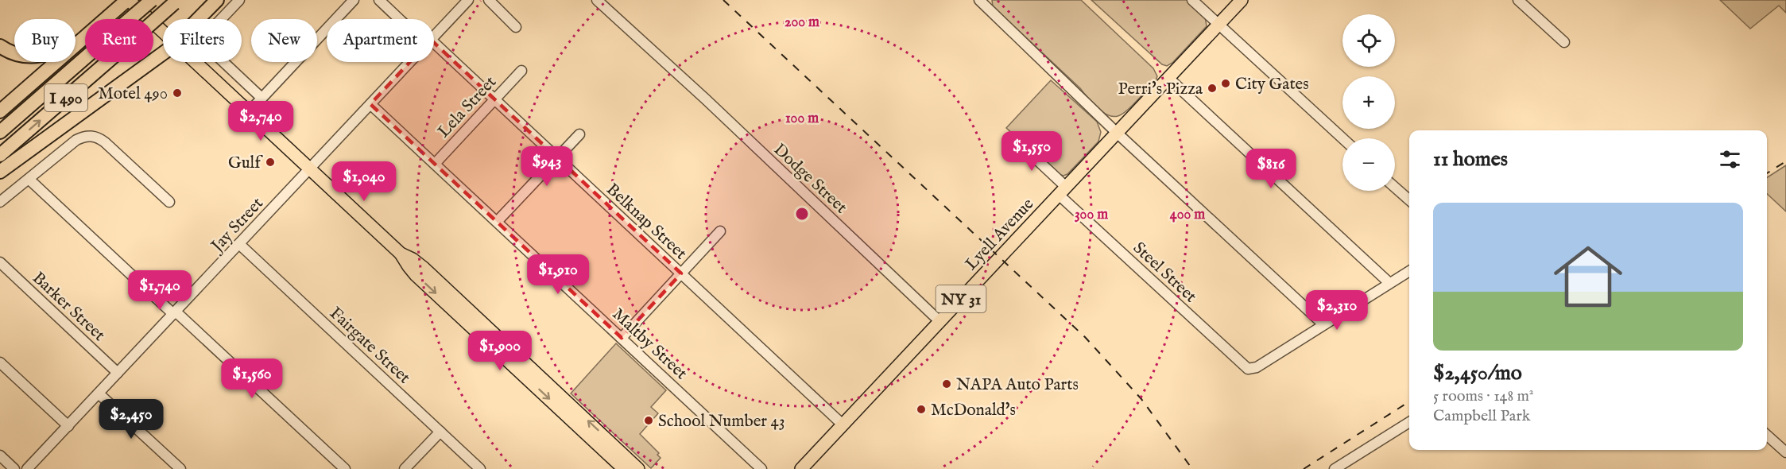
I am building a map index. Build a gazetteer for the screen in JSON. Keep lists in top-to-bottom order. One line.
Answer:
{"streets":{"highway":["I 490"],"main road":["Lyell Avenue","NY 31"],"street":["Lela Street","Dodge Street","Belknap Street","Jay Street","Steel Street","Barker Street","Maltby Street","Fairgate Street"]},"crossings":[["Lela Street","Belknap Street"],["Lela Street","Maltby Street"],["Dodge Street","Lyell Avenue"],["Belknap Street","Lyell Avenue"],["Jay Street","Barker Street"],["Jay Street","Maltby Street"],["Jay Street","Fairgate Street"],["Lyell Avenue","Steel Street"]],"places":["City Gates","Perri's Pizza","Motel 490","Gulf","NAPA Auto Parts","McDonald's","School Number 43"],"page":{"map_buttons":["+","−"],"chip":["Buy","Rent","Filters","New","Apartment"],"price":["$2,740","$1,550","$943","$816","$1,040","$1,910","$1,740","$2,310","$1,900","$1,560","$2,450"],"heading":"11 homes","list":[{"name":"$2,450/mo","note":"5 rooms · 148 m² · Campbell Park"}]},"rings":["200 m","100 m","300 m","400 m"]}
